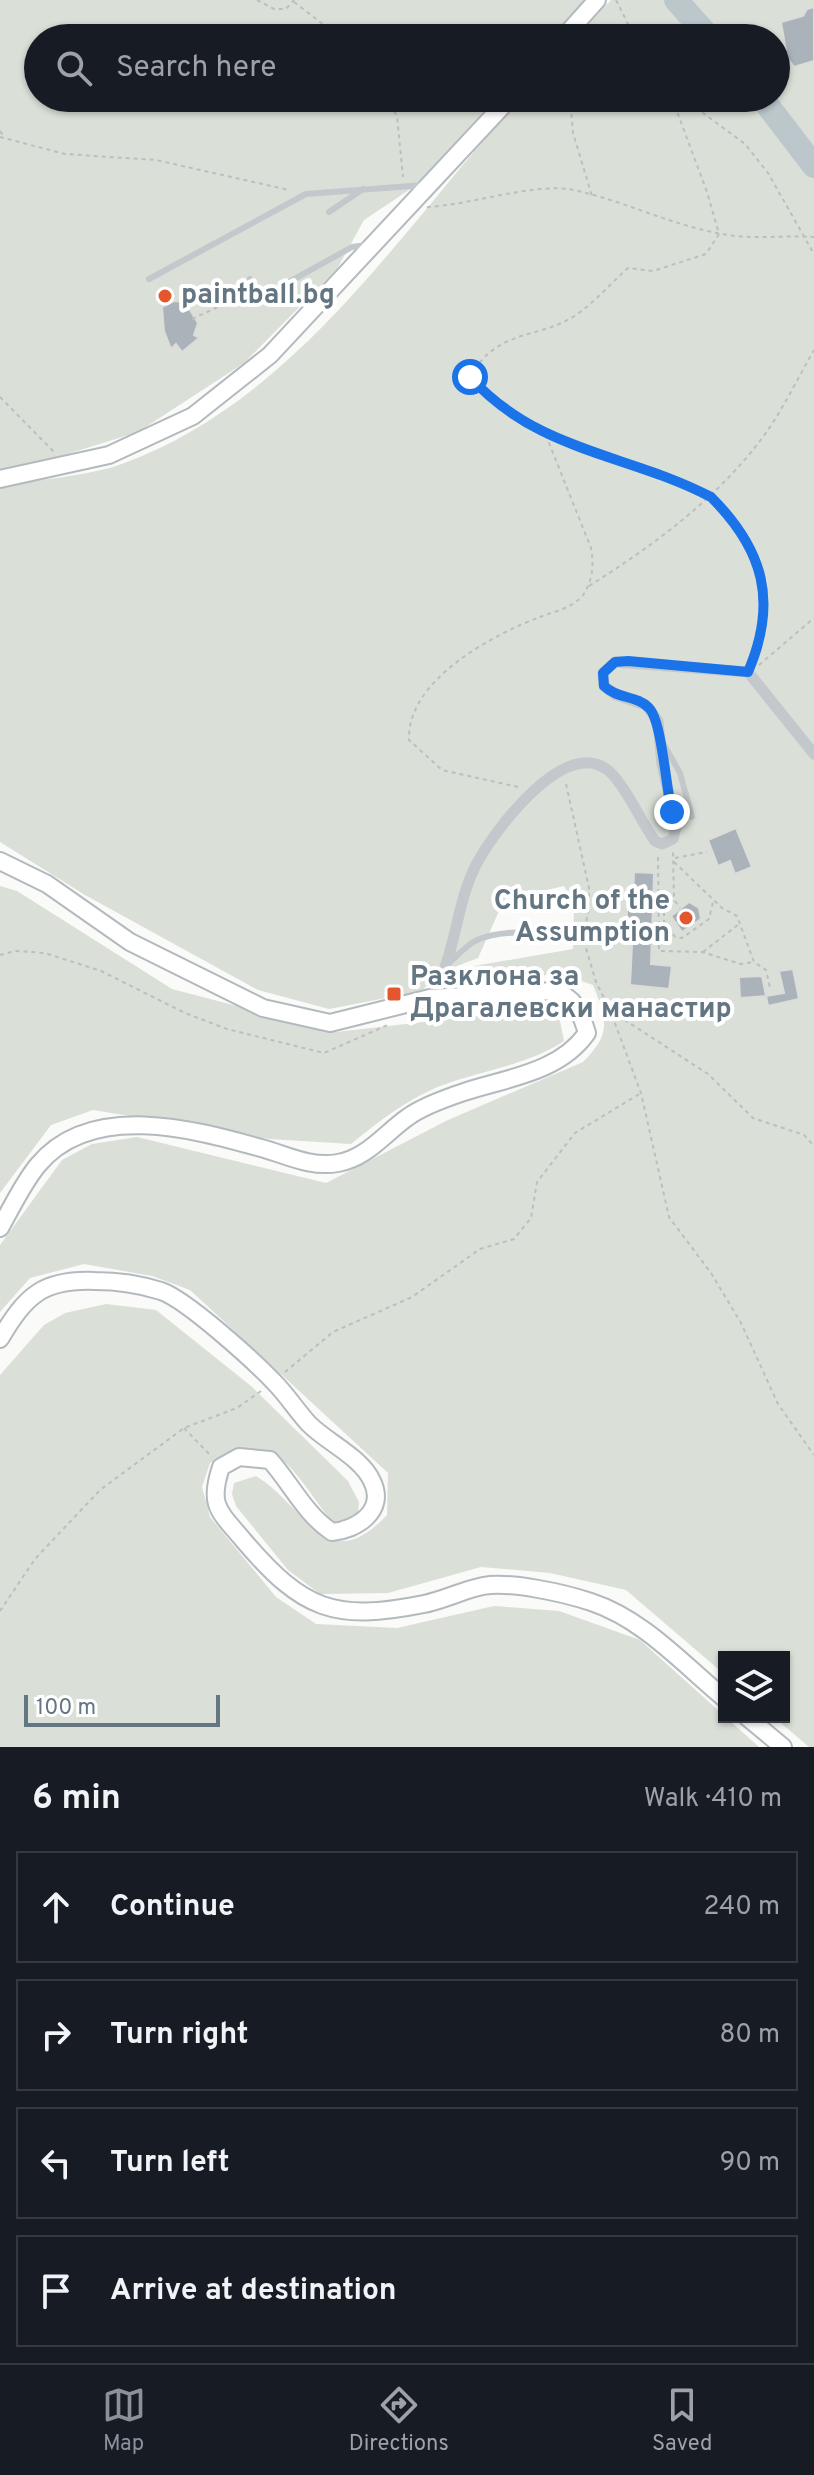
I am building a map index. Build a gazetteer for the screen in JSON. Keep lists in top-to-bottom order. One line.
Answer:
{"places":{"other":["paintball.bg","Church of the Assumption"],"transit":["Разклона за Драгалевски манастир"]},"scale_bar":"100 m","page":{"search":"Search here","scale":"100 m","heading":["6 min","Walk · 410 m"],"list":[["Continue","240 m"],["Turn right","80 m"],["Turn left","90 m"],"Arrive at destination"],"nav":["Map","Directions","Saved"]}}
